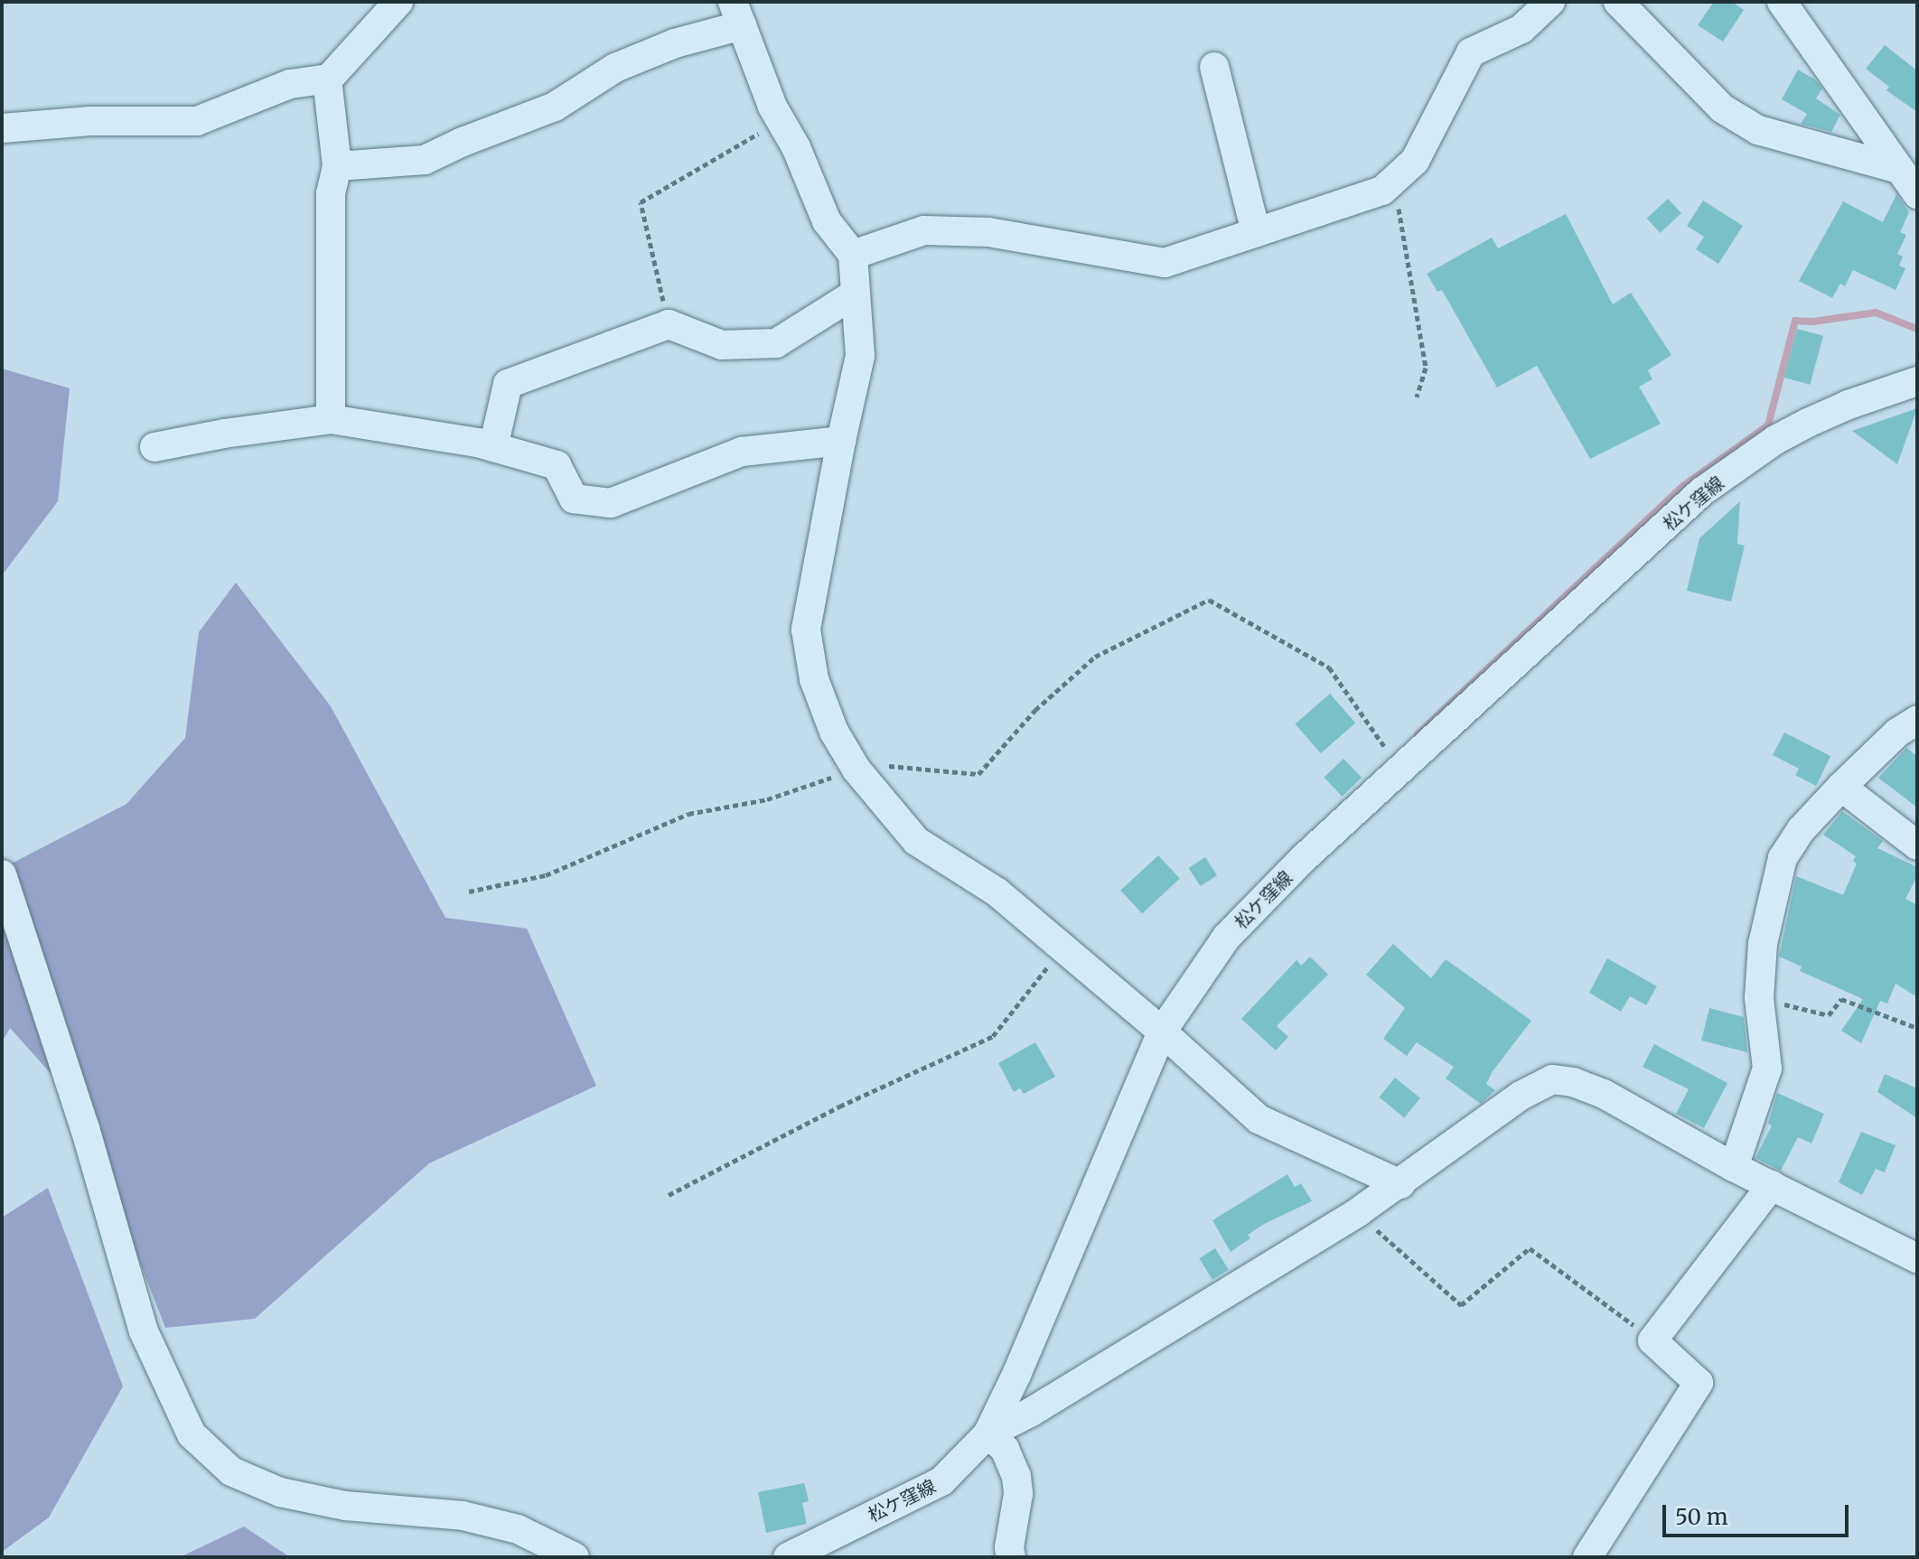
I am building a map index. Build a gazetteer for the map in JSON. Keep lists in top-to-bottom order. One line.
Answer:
{"streets":{"street":["松ケ窪線"]},"scale_bar":"50 m"}
